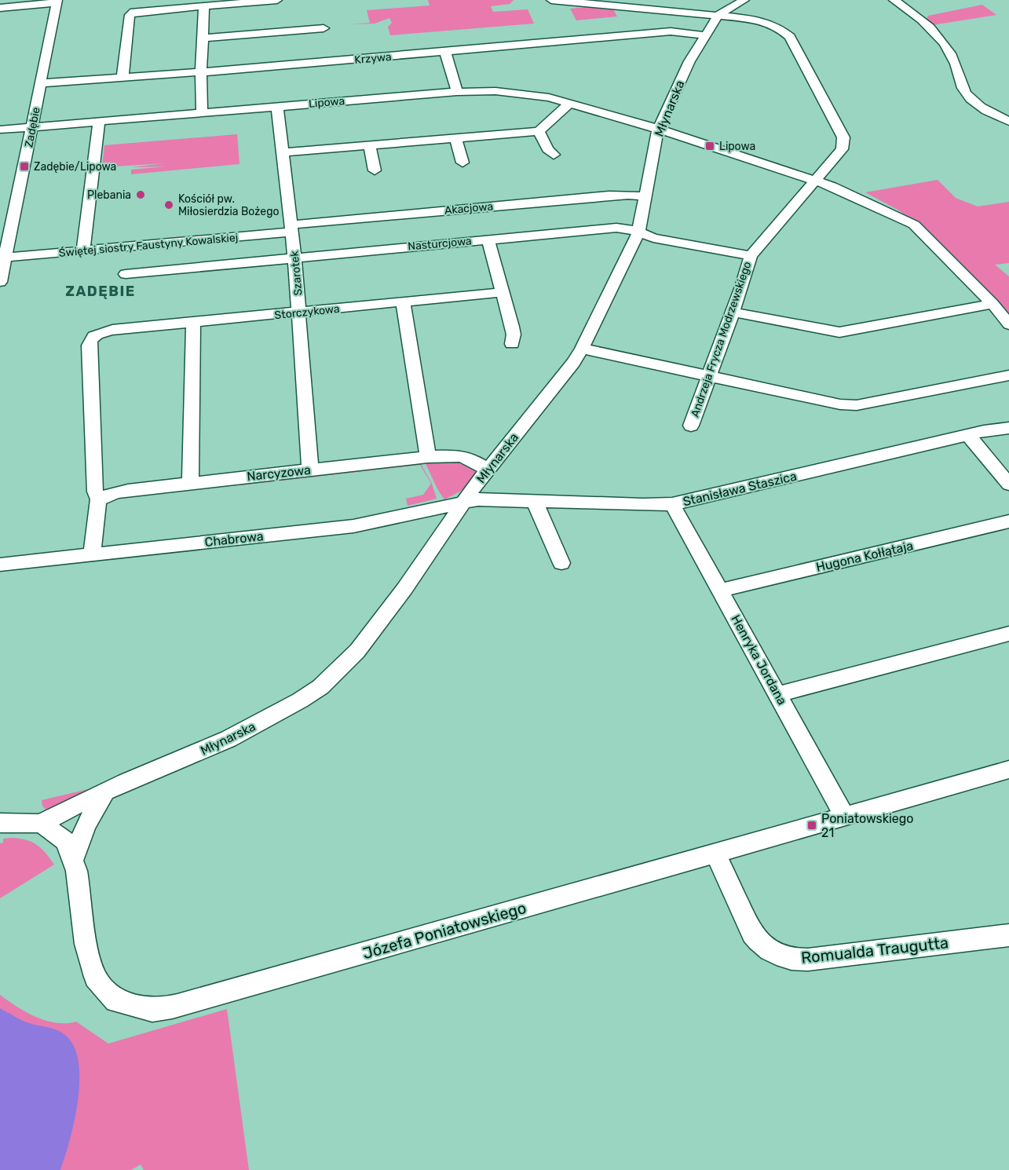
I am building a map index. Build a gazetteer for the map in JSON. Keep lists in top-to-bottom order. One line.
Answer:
{"streets":{"street":["Krzywa","Lipowa","Młynarska","Zadębie","Akacjowa","Nasturcjowa","Świętej siostry Faustyny Kowalskiej","Szarotek","Storczykowa","Andrzeja Frycza Modrzewskiego","Narcyzowa","Stanisława Staszica","Chabrowa","Hugona Kołłątaja","Henryka Jordana","Józefa Poniatowskiego","Romualda Traugutta"]},"crossings":[["Krzywa","Młynarska"],["Krzywa","Zadębie"],["Lipowa","Młynarska"],["Lipowa","Zadębie"],["Lipowa","Szarotek"],["Lipowa","Andrzeja Frycza Modrzewskiego"],["Młynarska","Akacjowa"],["Młynarska","Nasturcjowa"],["Młynarska","Andrzeja Frycza Modrzewskiego"],["Młynarska","Narcyzowa"],["Młynarska","Stanisława Staszica"],["Młynarska","Chabrowa"],["Młynarska","Józefa Poniatowskiego"],["Zadębie","Świętej siostry Faustyny Kowalskiej"],["Akacjowa","Świętej siostry Faustyny Kowalskiej"],["Akacjowa","Szarotek"],["Nasturcjowa","Szarotek"],["Nasturcjowa","Andrzeja Frycza Modrzewskiego"],["Świętej siostry Faustyny Kowalskiej","Szarotek"],["Szarotek","Storczykowa"],["Szarotek","Narcyzowa"],["Storczykowa","Narcyzowa"],["Stanisława Staszica","Chabrowa"],["Stanisława Staszica","Henryka Jordana"],["Hugona Kołłątaja","Henryka Jordana"],["Henryka Jordana","Józefa Poniatowskiego"],["Józefa Poniatowskiego","Romualda Traugutta"]],"districts":["ZADĘBIE"],"places":{"transit":["Lipowa","Zadębie/Lipowa","Poniatowskiego 21"],"other":["Plebania","Kościół pw. Miłosierdzia Bożego"]}}
